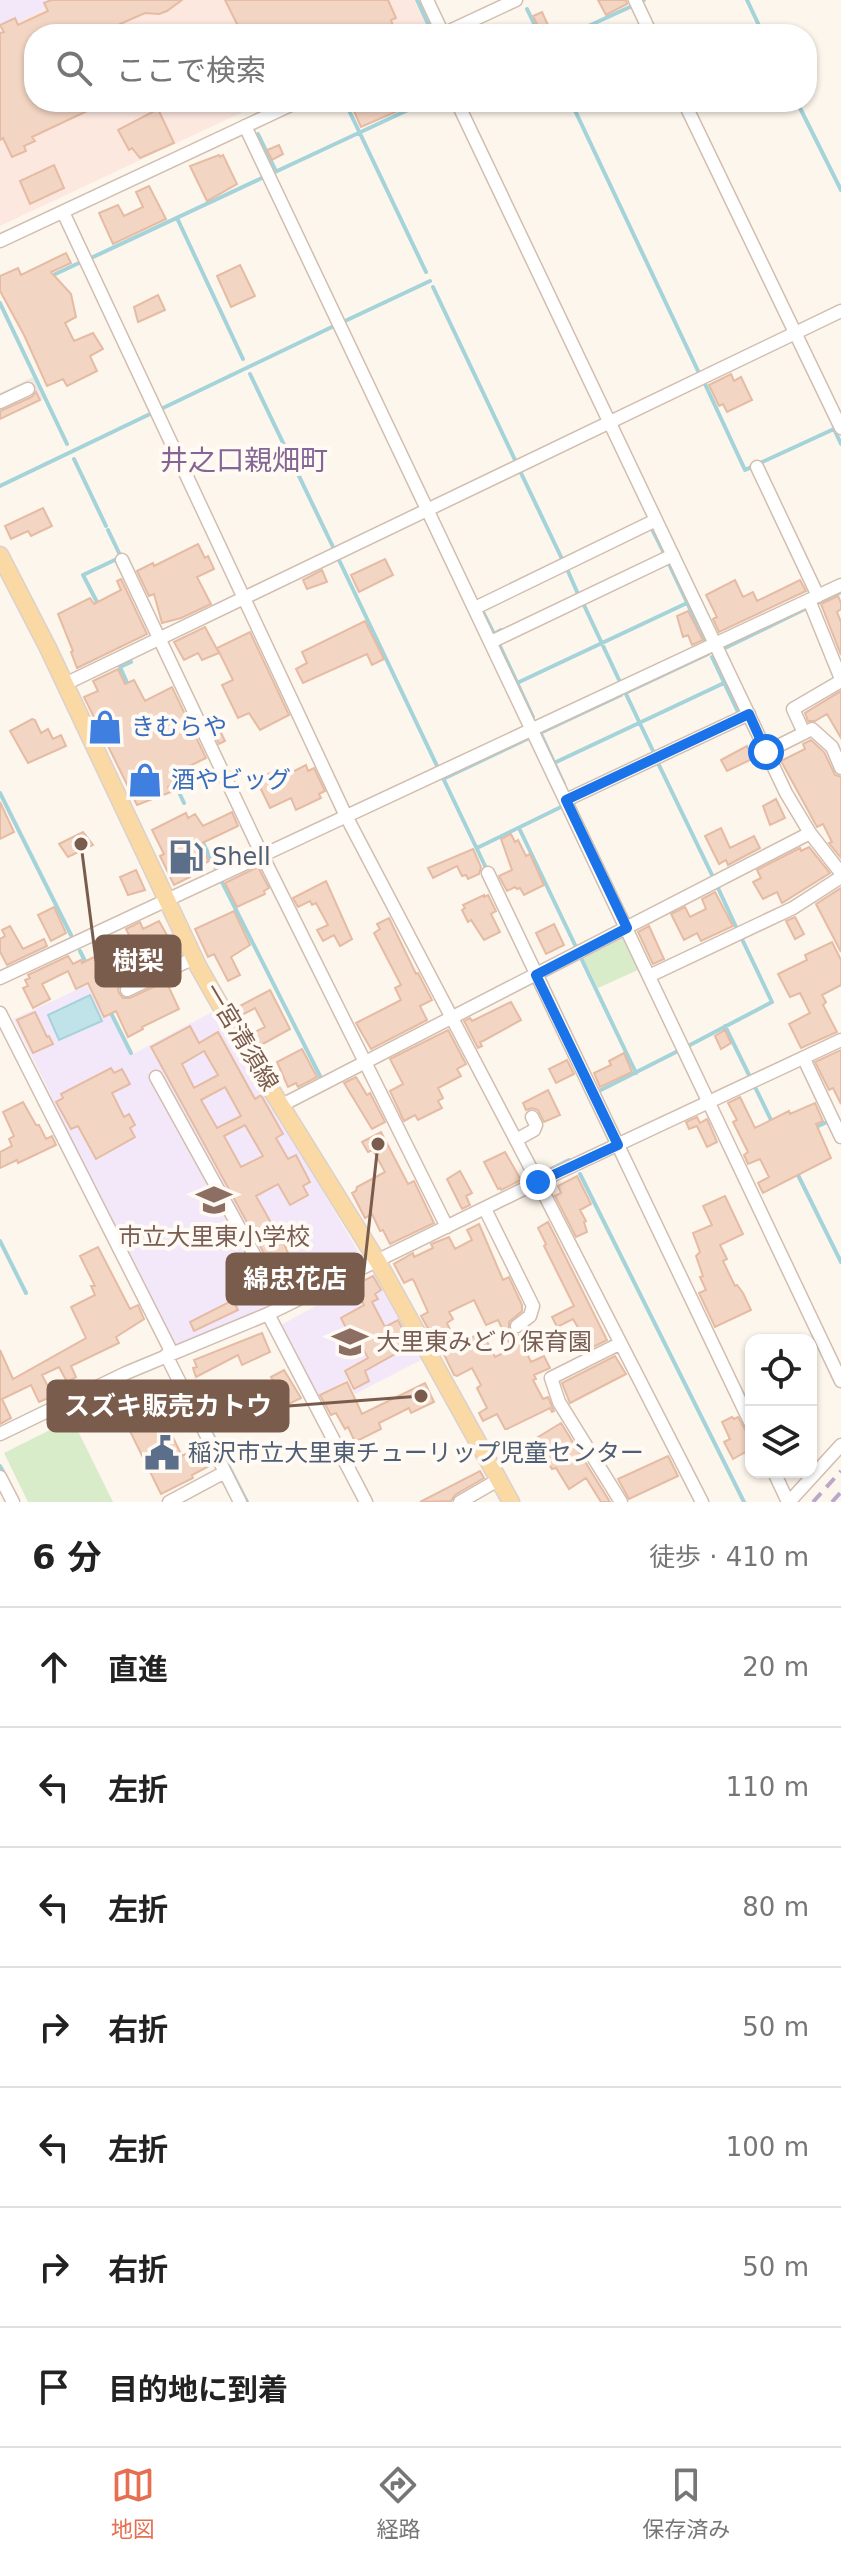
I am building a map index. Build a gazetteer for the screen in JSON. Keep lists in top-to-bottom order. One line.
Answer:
{"streets":{"main road":["一宮清須線"]},"districts":["井之口親畑町"],"places":{"shop":["きむらや","酒やビッグ"],"other":["樹梨","綿忠花店","スズキ販売カトウ"],"fuel station":["Shell"],"school or university":["市立大里東小学校","大里東みどり保育園"],"public building":["稲沢市立大里東チューリップ児童センター"]},"page":{"search":"ここで検索","heading":["6 分","徒歩 · 410 m"],"list":[["直進","20 m"],["左折","110 m"],["左折","80 m"],["右折","50 m"],["左折","100 m"],["右折","50 m"],"目的地に到着"],"nav":["地図","経路","保存済み"]}}
